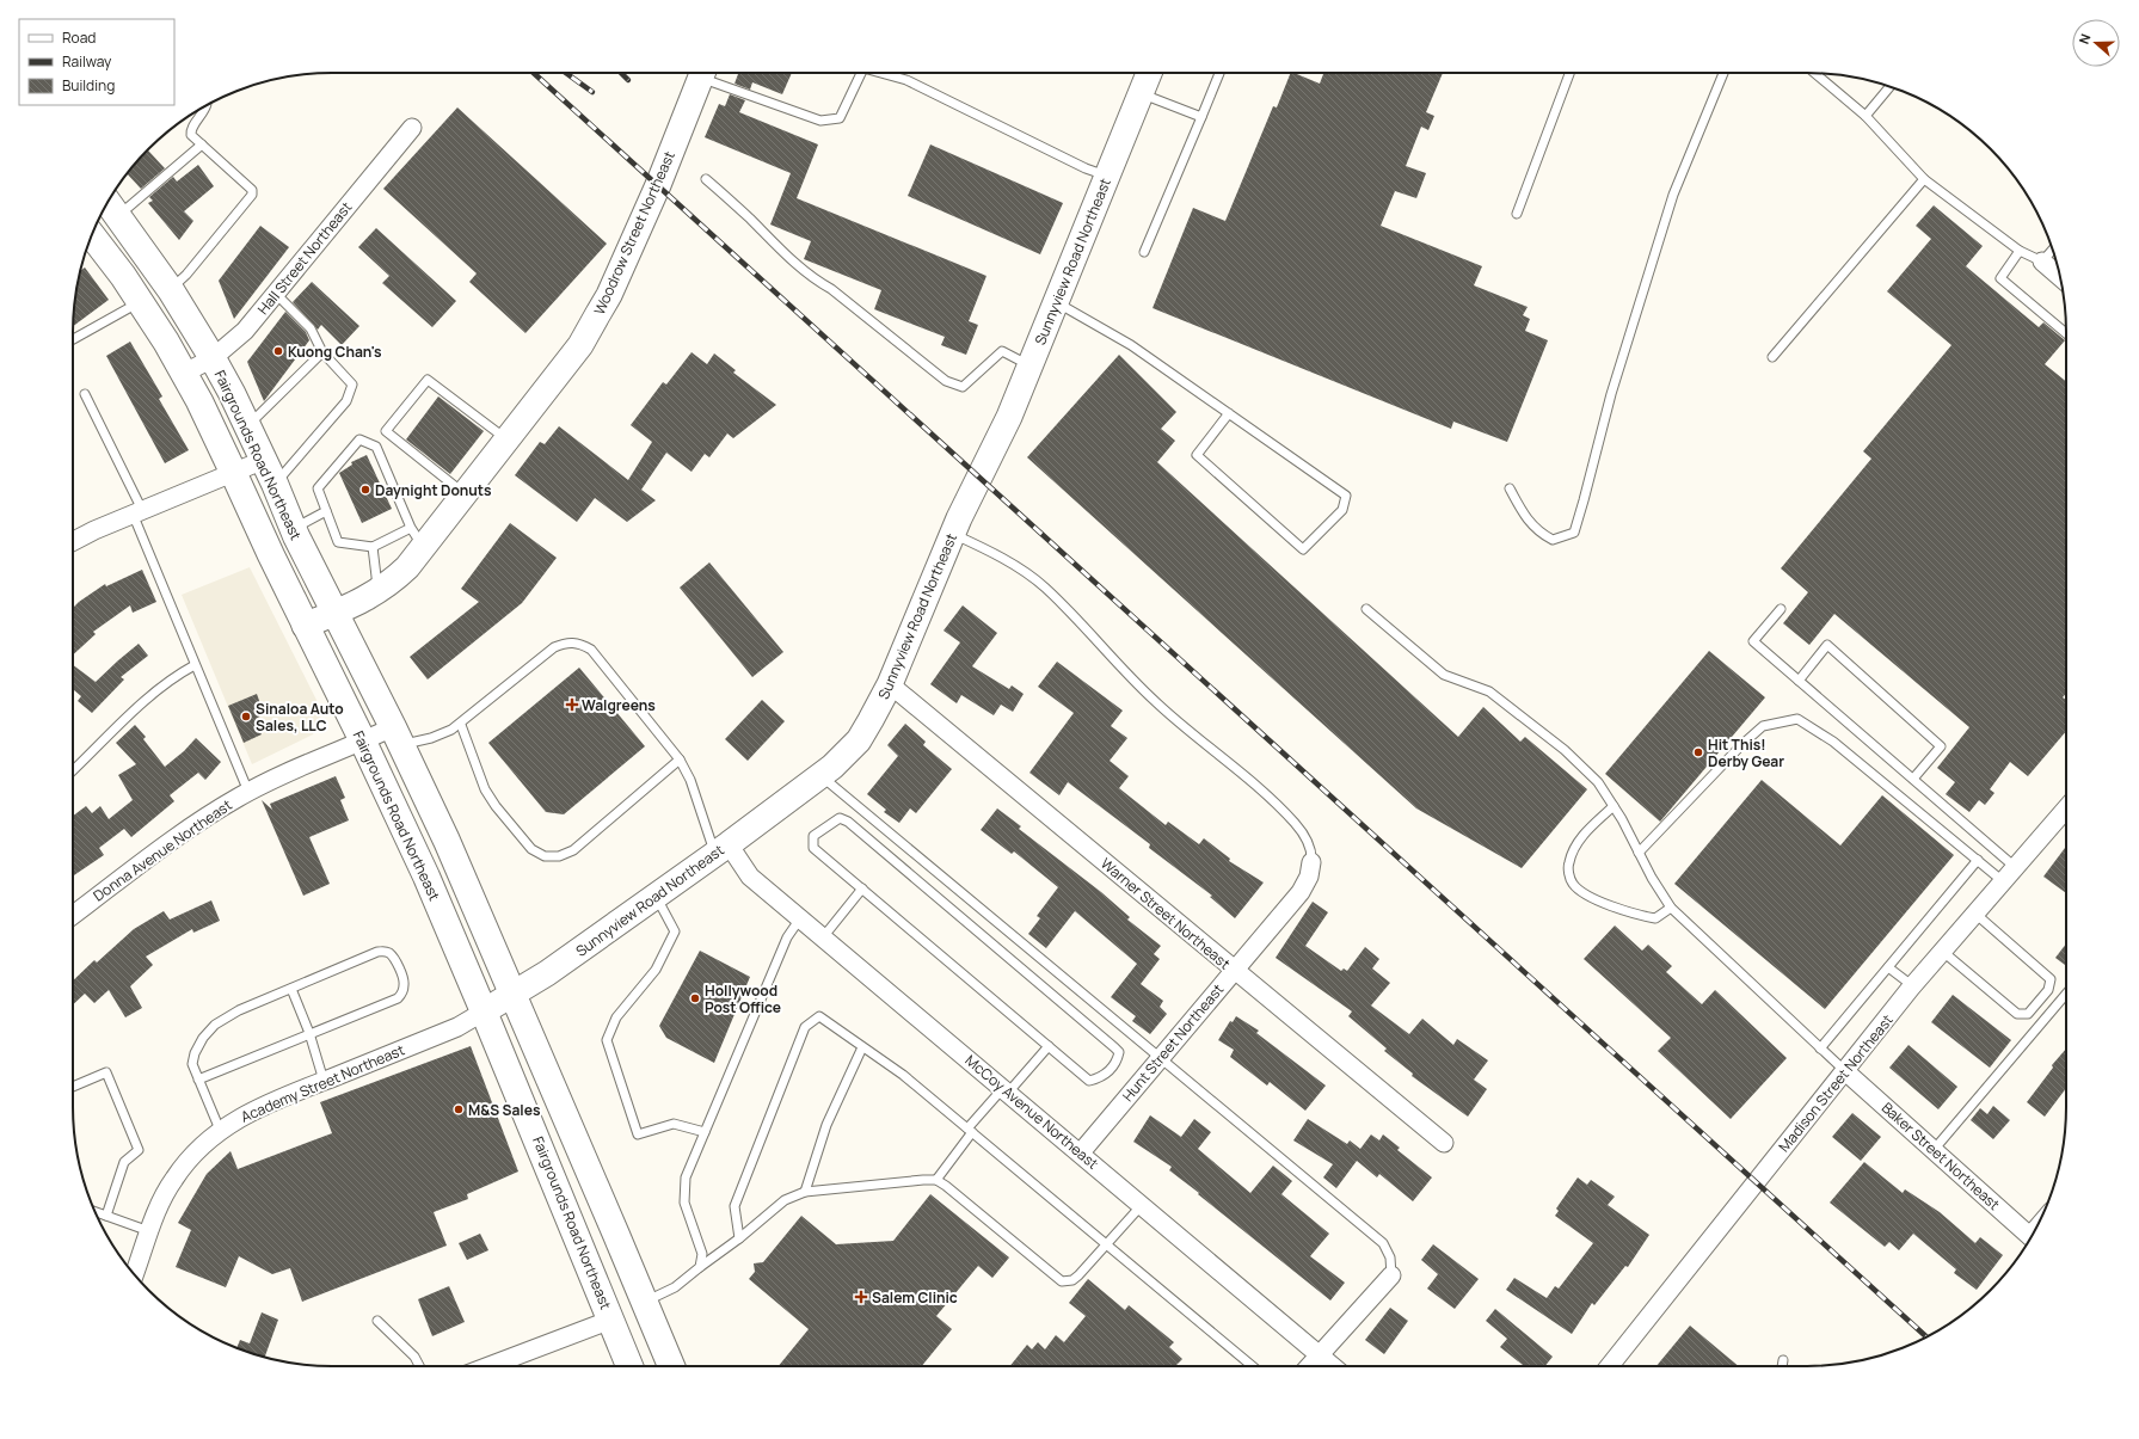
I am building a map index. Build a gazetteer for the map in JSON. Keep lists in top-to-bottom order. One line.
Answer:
{"streets":{"main road":["Woodrow Street Northeast","Sunnyview Road Northeast","Fairgrounds Road Northeast"],"street":["Hall Street Northeast","Donna Avenue Northeast","Warner Street Northeast","Hunt Street Northeast","Academy Street Northeast","Madison Street Northeast","McCoy Avenue Northeast","Baker Street Northeast"]},"crossings":[["Woodrow Street Northeast","Fairgrounds Road Northeast"],["Hall Street Northeast","Fairgrounds Road Northeast"],["Sunnyview Road Northeast","Fairgrounds Road Northeast"],["Sunnyview Road Northeast","Warner Street Northeast"],["Sunnyview Road Northeast","Academy Street Northeast"],["Sunnyview Road Northeast","McCoy Avenue Northeast"],["Fairgrounds Road Northeast","Donna Avenue Northeast"],["Fairgrounds Road Northeast","Academy Street Northeast"],["Warner Street Northeast","Hunt Street Northeast"],["Hunt Street Northeast","McCoy Avenue Northeast"],["Madison Street Northeast","Baker Street Northeast"]],"places":{"other":["Kuong Chan's","Daynight Donuts","Sinaloa Auto Sales, LLC","Hit This! Derby Gear","Hollywood Post Office","M&S Sales"],"health":["Walgreens","Salem Clinic"]},"legend":["Road","Railway","Building"],"north":"left"}
